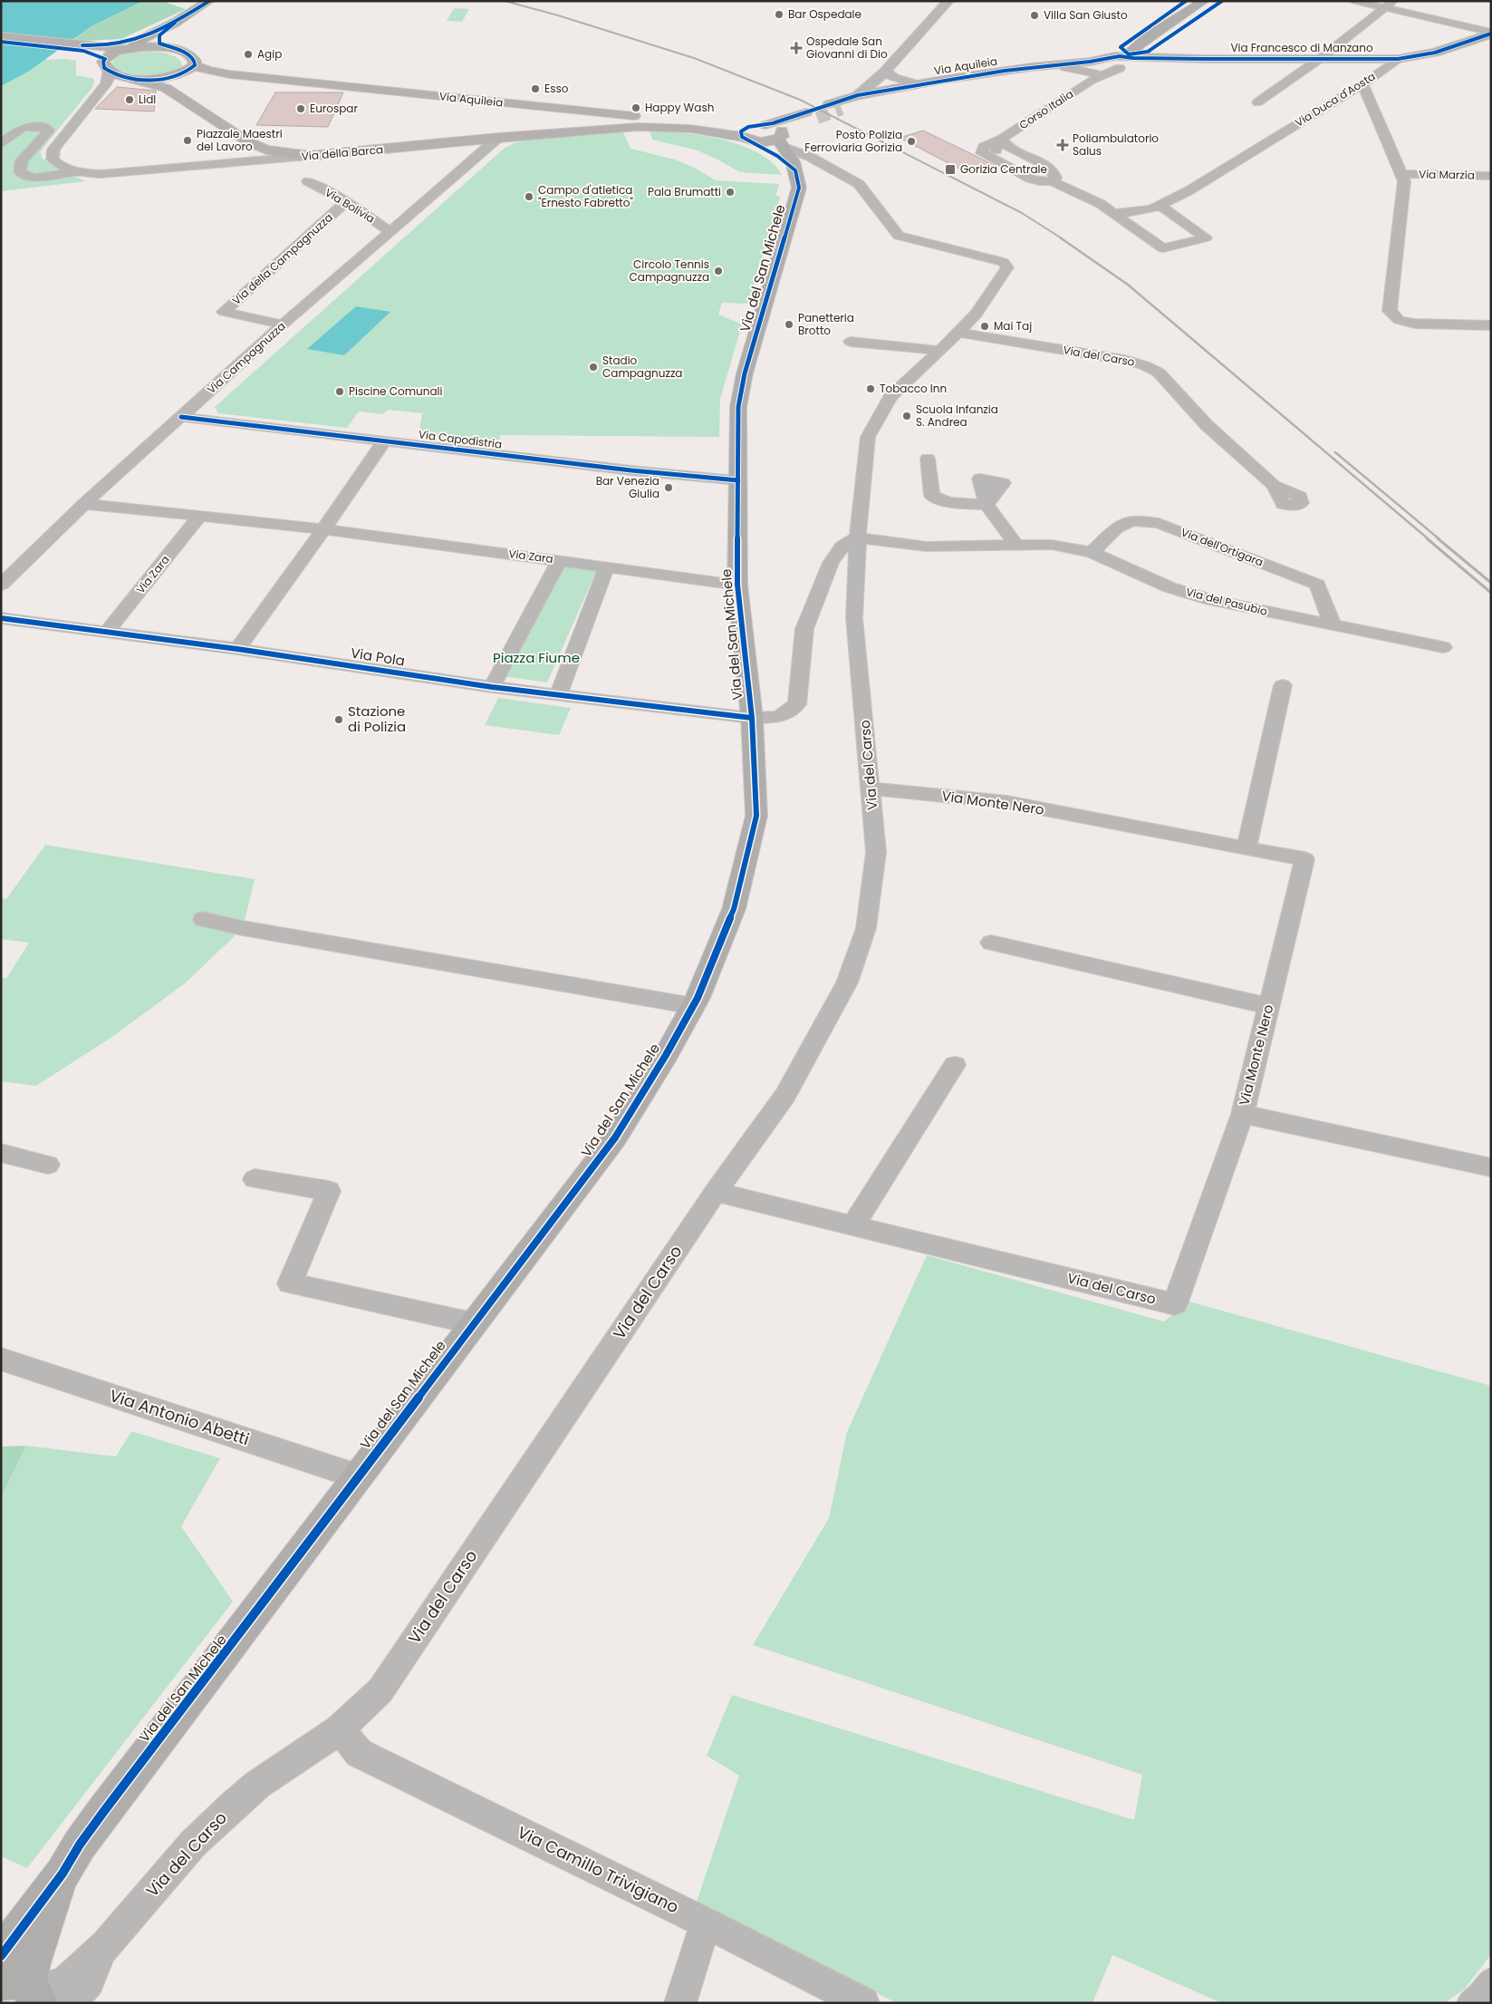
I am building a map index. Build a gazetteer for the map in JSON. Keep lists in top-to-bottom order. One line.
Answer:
{"streets":{"main road":["Via Francesco di Manzano","Via Aquileia","Via Duca d'Aosta","Via della Barca","Via del San Michele"],"street":["Corso Italia","Via Marzia","Via Bolivia","Via della Campagnuzza","Via del Carso","Via Campagnuzza","Via Capodistria","Via dell'Ortigara","Via Zara","Via del Pasubio","Via Pola","Via Monte Nero","Via Antonio Abetti","Via Camillo Trivigiano"]},"crossings":[["Via Francesco di Manzano","Via Aquileia"],["Via Francesco di Manzano","Via Duca d'Aosta"],["Via Francesco di Manzano","Corso Italia"],["Via Aquileia","Corso Italia"],["Via Aquileia","Via della Barca"],["Via della Barca","Via Campagnuzza"],["Via Bolivia","Via della Campagnuzza"],["Via Bolivia","Via Campagnuzza"],["Via della Campagnuzza","Via Campagnuzza"],["Via del San Michele","Via del Carso"],["Via del San Michele","Via Capodistria"],["Via del San Michele","Via Zara"],["Via del San Michele","Via Pola"],["Via del San Michele","Via Antonio Abetti"],["Via del Carso","Via del Pasubio"],["Via del Carso","Via Pola"],["Via del Carso","Via Monte Nero"],["Via del Carso","Via Camillo Trivigiano"],["Via Campagnuzza","Via Capodistria"],["Via Campagnuzza","Via Zara"],["Via dell'Ortigara","Via del Pasubio"],["Via Zara","Via Pola"],["Via del Pasubio","Via Pola"]],"parks":["Piazza Fiume"],"places":{"other":["Bar Ospedale","Villa San Giusto","Agip","Esso","Lidl","Happy Wash","Eurospar","Piazzale Maestri del Lavoro","Posto Polizia Ferroviaria Gorizia","Pala Brumatti","Campo d'atletica \"Ernesto Fabretto\"","Circolo Tennis Campagnuzza","Panetteria Brotto","Mai Taj","Stadio Campagnuzza","Tobacco Inn","Piscine Comunali","Scuola Infanzia S. Andrea","Bar Venezia Giulia","Stazione di Polizia"],"health":["Ospedale San Giovanni di Dio","Poliambulatorio Salus"],"transit":["Gorizia Centrale"]}}
